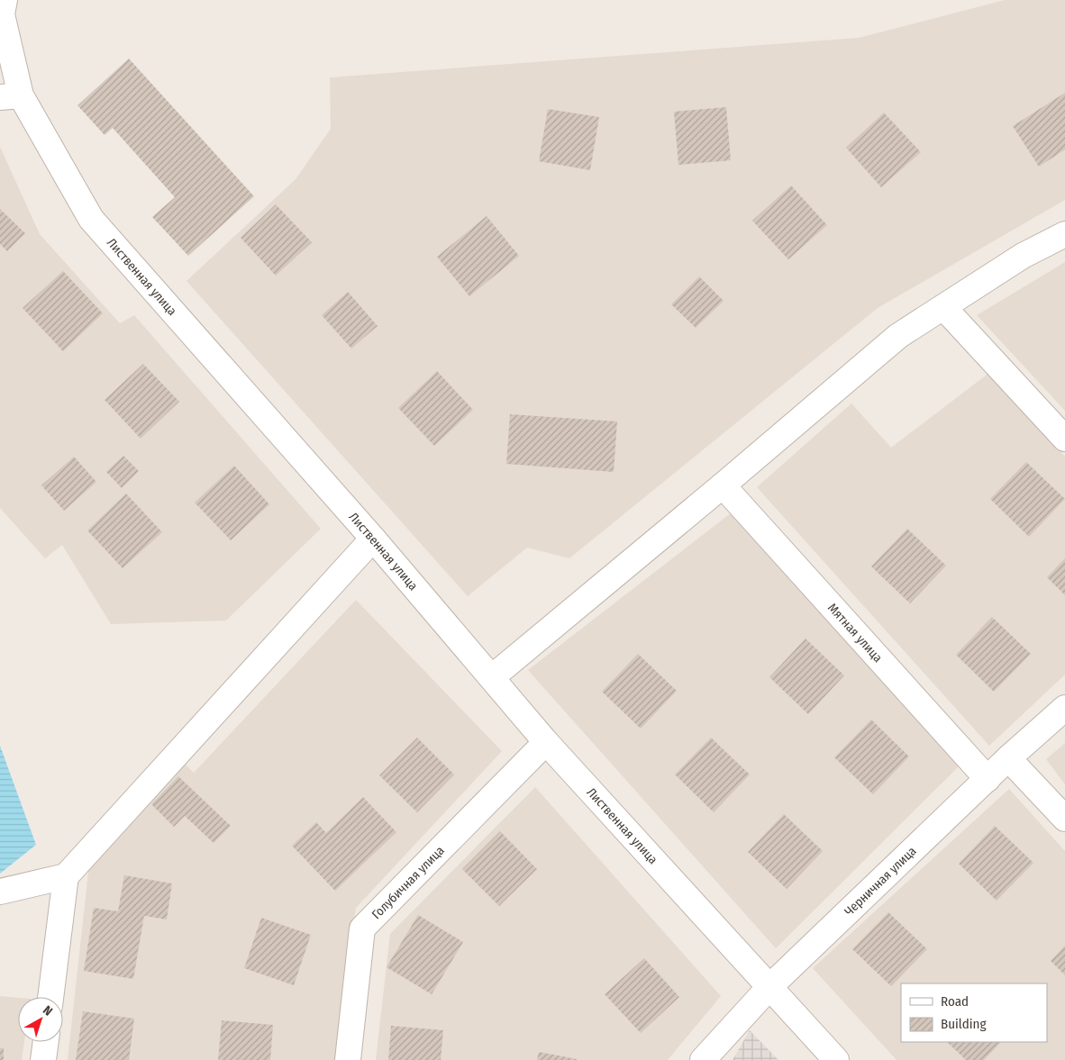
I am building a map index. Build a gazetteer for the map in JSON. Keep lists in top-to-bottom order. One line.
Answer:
{"streets":{"street":["Лиственная улица","Мятная улица","Черничная улица","Голубичная улица"]},"crossings":[["Лиственная улица","Черничная улица"],["Лиственная улица","Голубичная улица"],["Мятная улица","Черничная улица"]],"legend":["Road","Building"],"north":"top right"}
